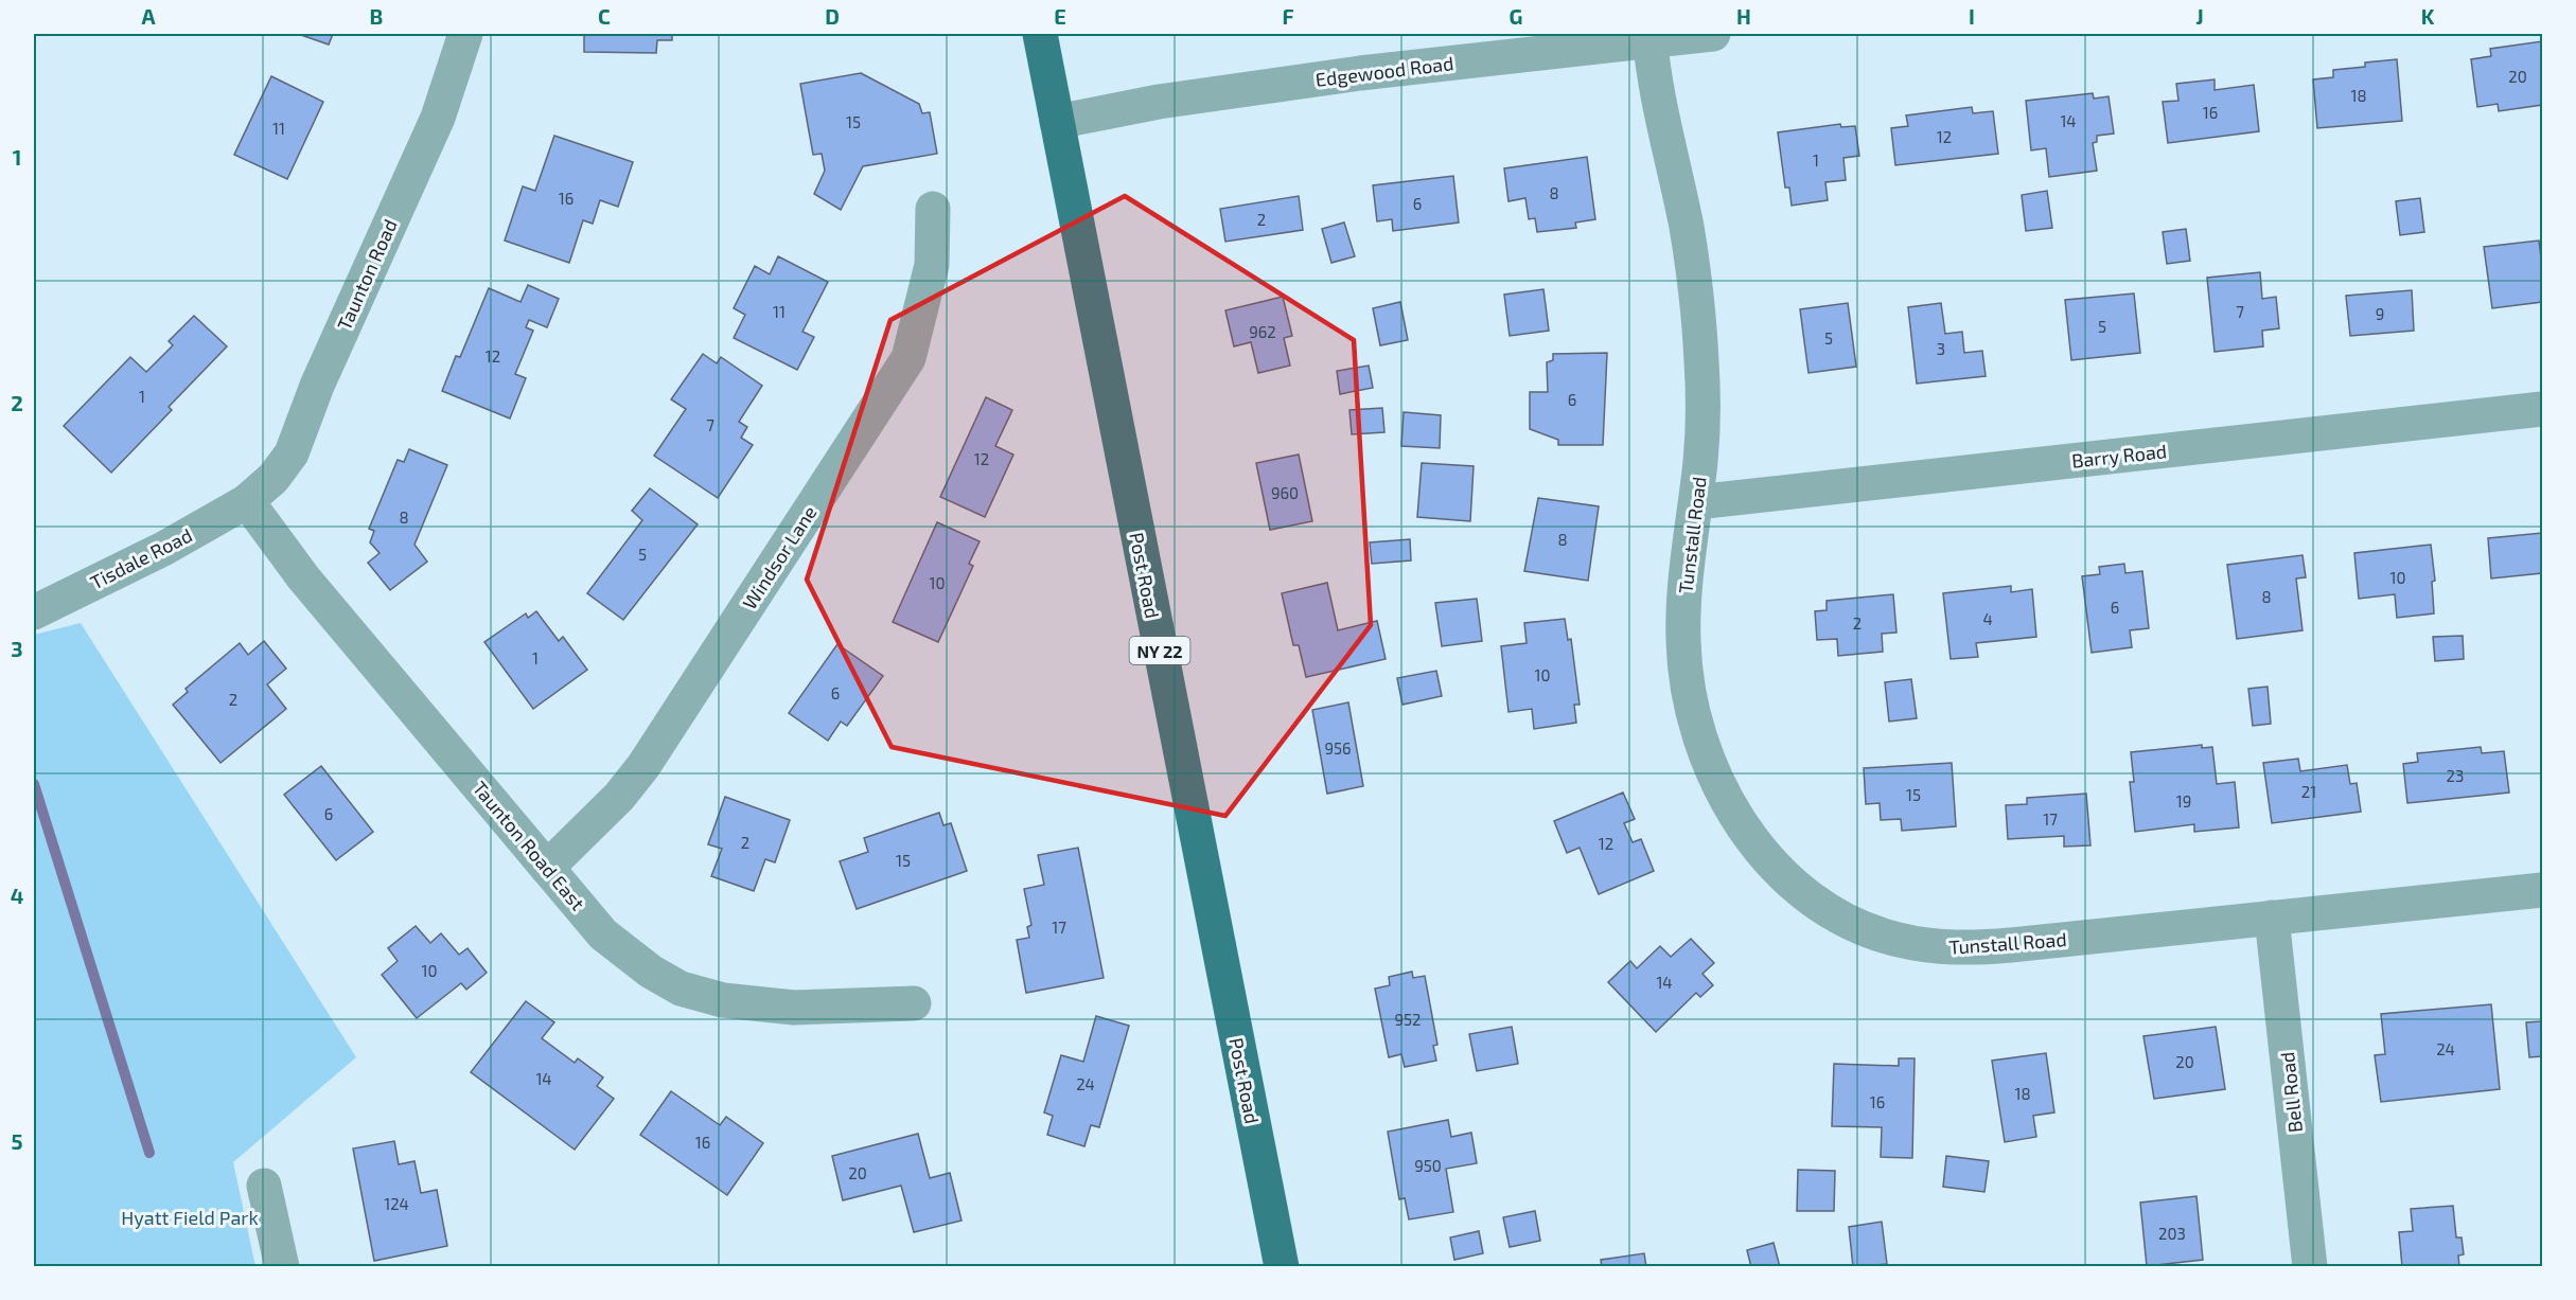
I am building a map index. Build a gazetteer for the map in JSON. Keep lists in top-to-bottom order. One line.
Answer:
{"streets":{"main road":["Post Road","NY 22"],"street":["Edgewood Road","Taunton Road","Barry Road","Tunstall Road","Windsor Lane","Tisdale Road","Taunton Road East","Bell Road"]},"crossings":[["Edgewood Road","Tunstall Road"],["Edgewood Road","Post Road"],["Taunton Road","Tisdale Road"],["Taunton Road","Taunton Road East"],["Barry Road","Tunstall Road"],["Tunstall Road","Bell Road"],["Windsor Lane","Taunton Road East"],["Tisdale Road","Taunton Road East"]],"parks":["Hyatt Field Park"],"house_numbers":["20","18","16","14","15","11","12","1","8","16","6","2","11","7","9","5","962","5","3","12","1","6","7","12","960","8","8","5","10","10","8","6","4","2","1","10","6","2","956","23","21","15","19","6","17","2","12","15","17","10","14","952","24","20","14","24","18","16","16","950","20","124","203"],"grid":{"columns":["A","B","C","D","E","F","G","H","I","J","K"],"rows":["1","2","3","4","5"]}}
